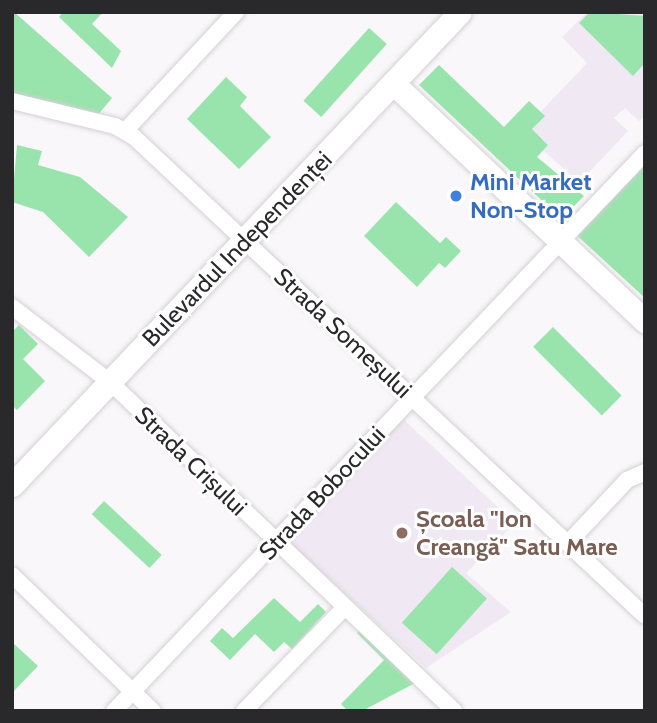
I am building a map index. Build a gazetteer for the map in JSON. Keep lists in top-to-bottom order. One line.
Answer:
{"streets":{"street":["Bulevardul Independenței","Strada Someșului","Strada Crișului","Strada Bobocului"]},"crossings":[["Bulevardul Independenței","Strada Someșului"],["Bulevardul Independenței","Strada Crișului"],["Strada Someșului","Strada Bobocului"],["Strada Crișului","Strada Bobocului"]],"places":["Mini Market Non-Stop","Școala \"Ion Creangă\" Satu Mare"]}
